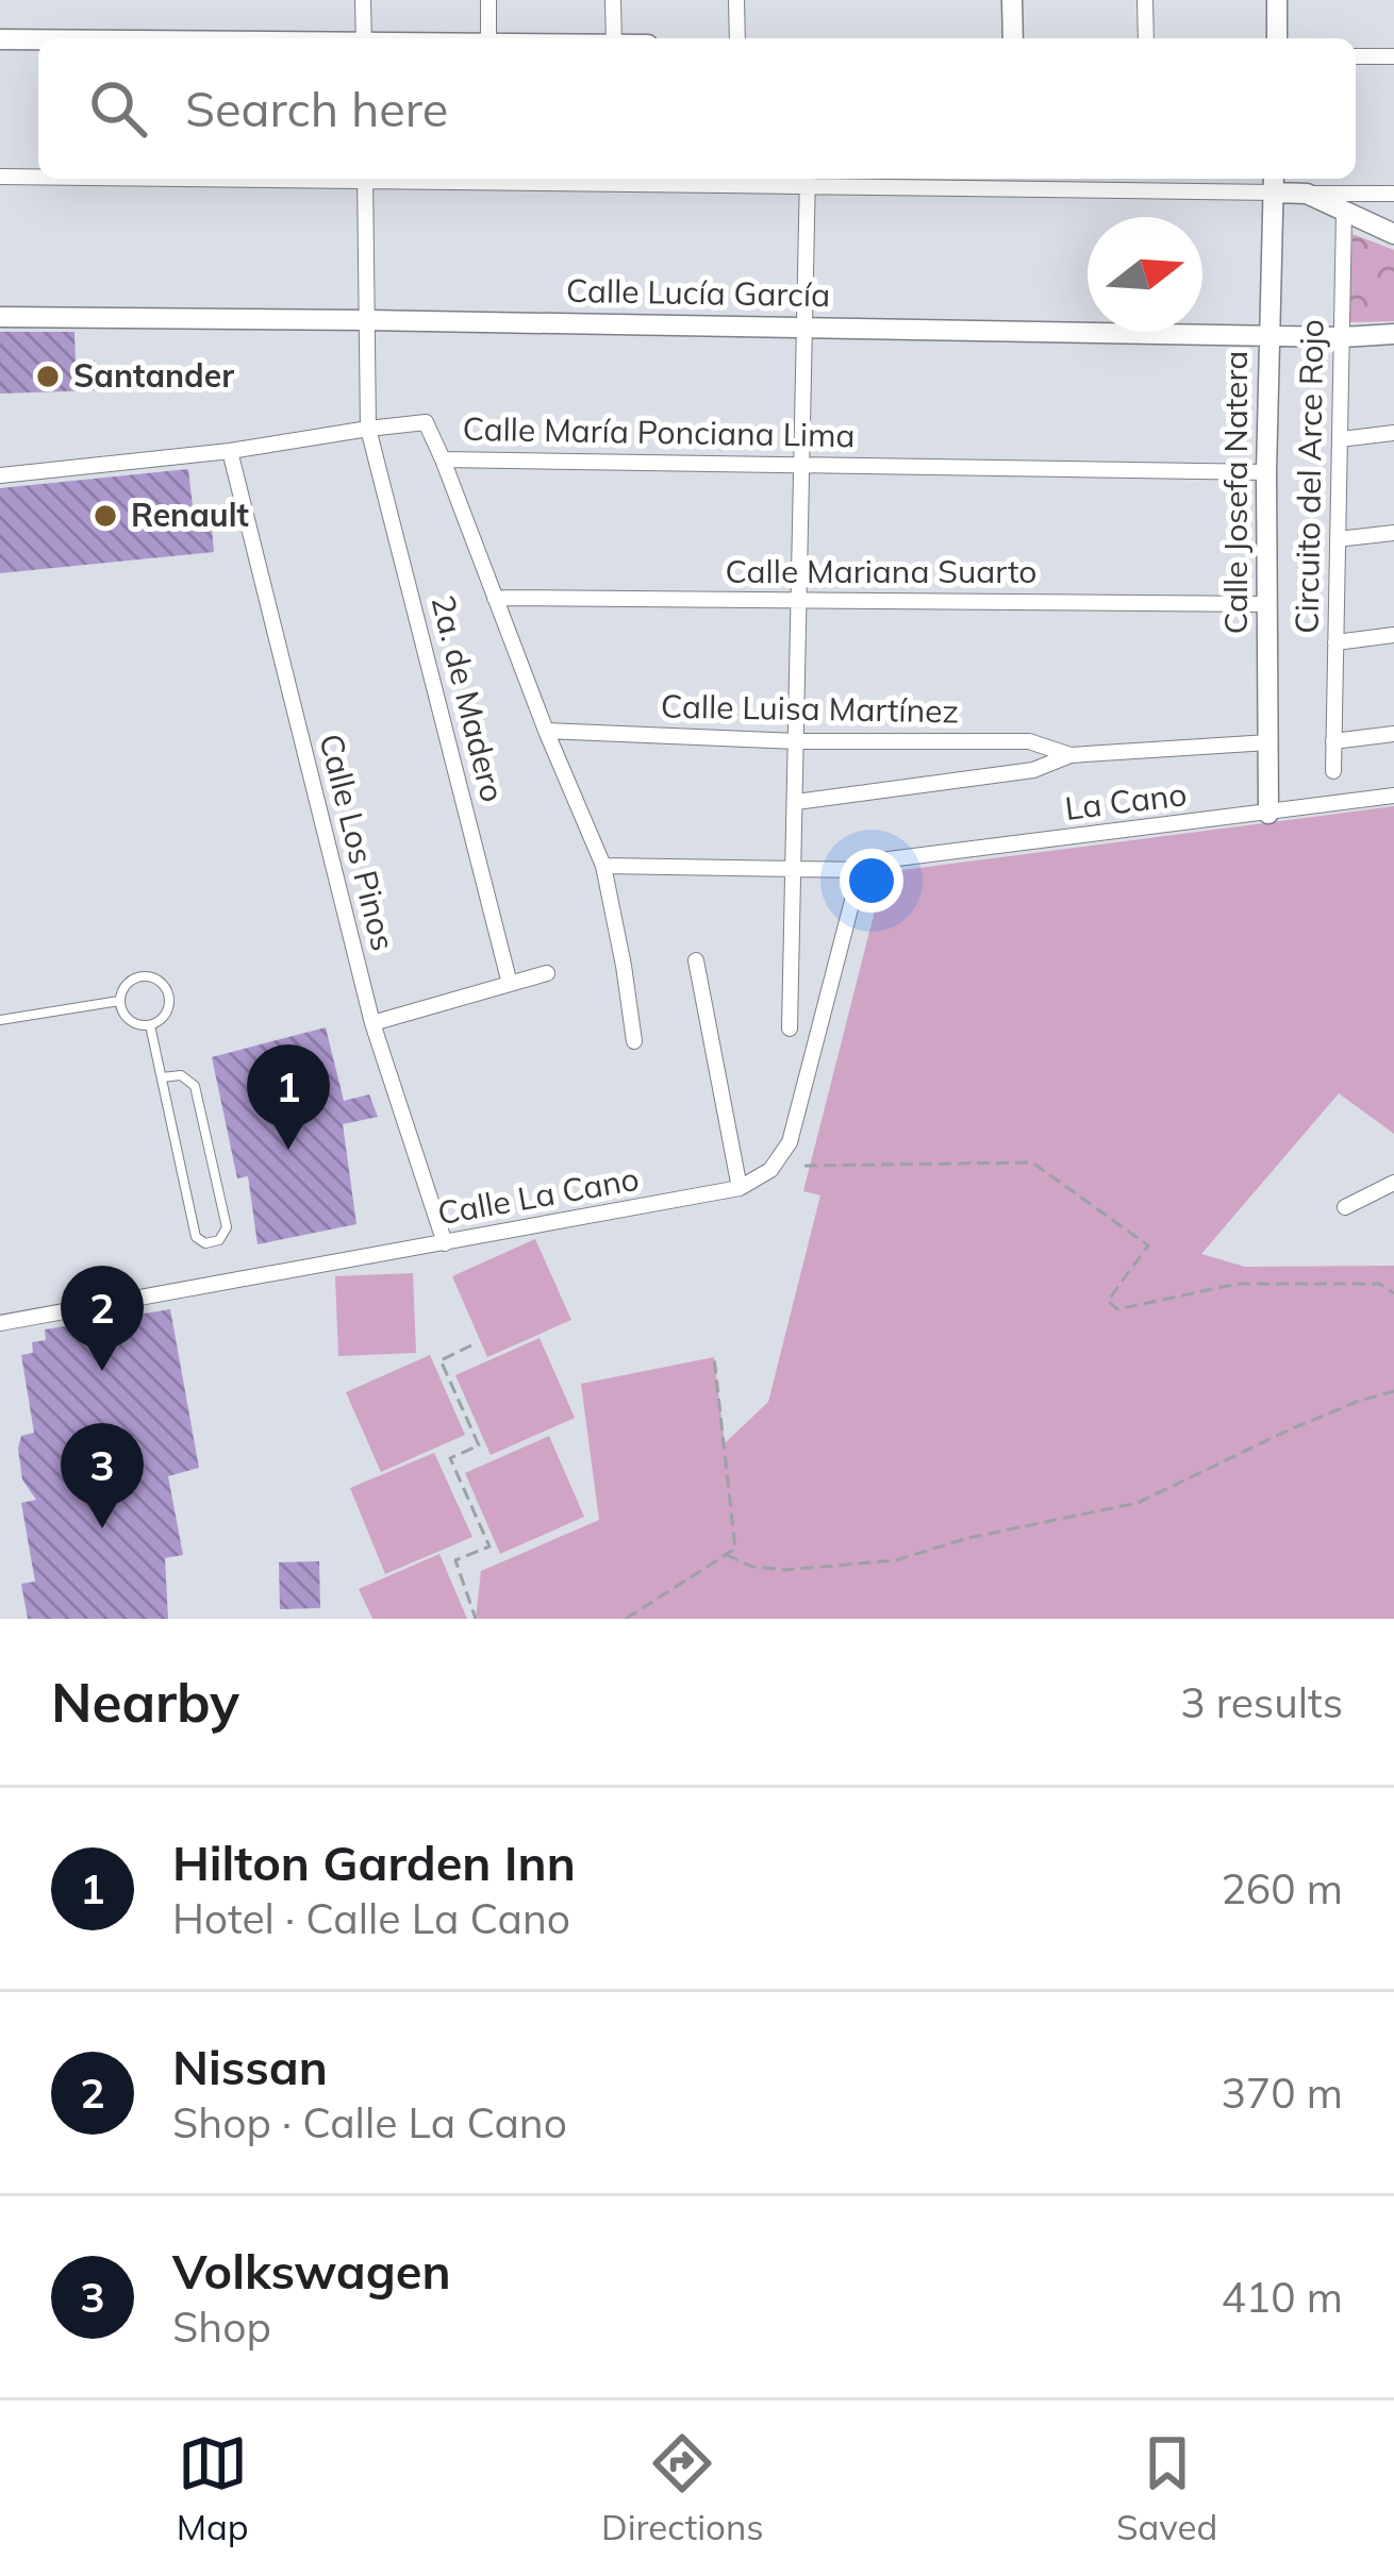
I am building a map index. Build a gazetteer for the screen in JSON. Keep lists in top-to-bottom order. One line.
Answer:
{"streets":{"street":["Calle Lucía García","Calle María Ponciana Lima","Circuito del Arce Rojo","Calle Josefa Natera","Calle Mariana Suarto","2a. de Madero","Calle Luisa Martínez","La Cano","Calle Los Pinos","Calle La Cano"]},"crossings":[["Calle Lucía García","Circuito del Arce Rojo"],["Calle Lucía García","Calle Josefa Natera"],["Calle Lucía García","2a. de Madero"],["Calle María Ponciana Lima","Calle Josefa Natera"],["Calle María Ponciana Lima","2a. de Madero"],["Calle María Ponciana Lima","Calle Los Pinos"],["Calle Josefa Natera","Calle Mariana Suarto"],["Calle Josefa Natera","Calle Luisa Martínez"],["Calle Josefa Natera","La Cano"],["Calle Los Pinos","Calle La Cano"]],"places":["Santander","Renault"],"north":"right","page":{"search":"Search here","pins":["1","2","3"],"heading":["Nearby","3 results"],"list":[{"mark":"1","name":"Hilton Garden Inn","note":"Hotel · Calle La Cano","value":"260 m"},{"mark":"2","name":"Nissan","note":"Shop · Calle La Cano","value":"370 m"},{"mark":"3","name":"Volkswagen","note":"Shop","value":"410 m"}],"nav":["Map","Directions","Saved"]}}
